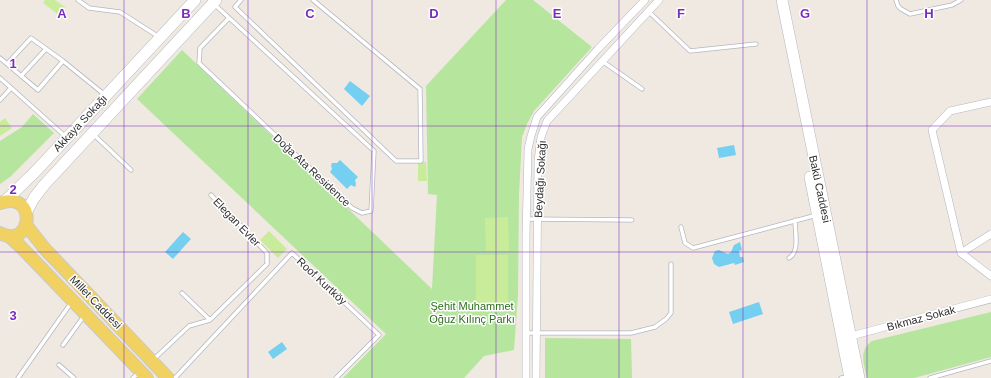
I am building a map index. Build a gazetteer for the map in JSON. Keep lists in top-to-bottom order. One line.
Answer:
{"streets":{"main road":["Akkaya Sokağı","Bakü Caddesi","Millet Caddesi"],"street":["Beydağı Sokağı","Bıkmaz Sokak"],"lane":["Doğa Ata Residence","Elegan Evler","Roof Kurtköy"]},"crossings":[["Akkaya Sokağı","Doğa Ata Residence"],["Bakü Caddesi","Bıkmaz Sokak"],["Elegan Evler","Millet Caddesi"]],"parks":["Şehit Muhammet Oğuz Kılınç Parkı"],"grid":{"columns":["A","B","C","D","E","F","G","H"],"rows":["1","2","3"]}}
